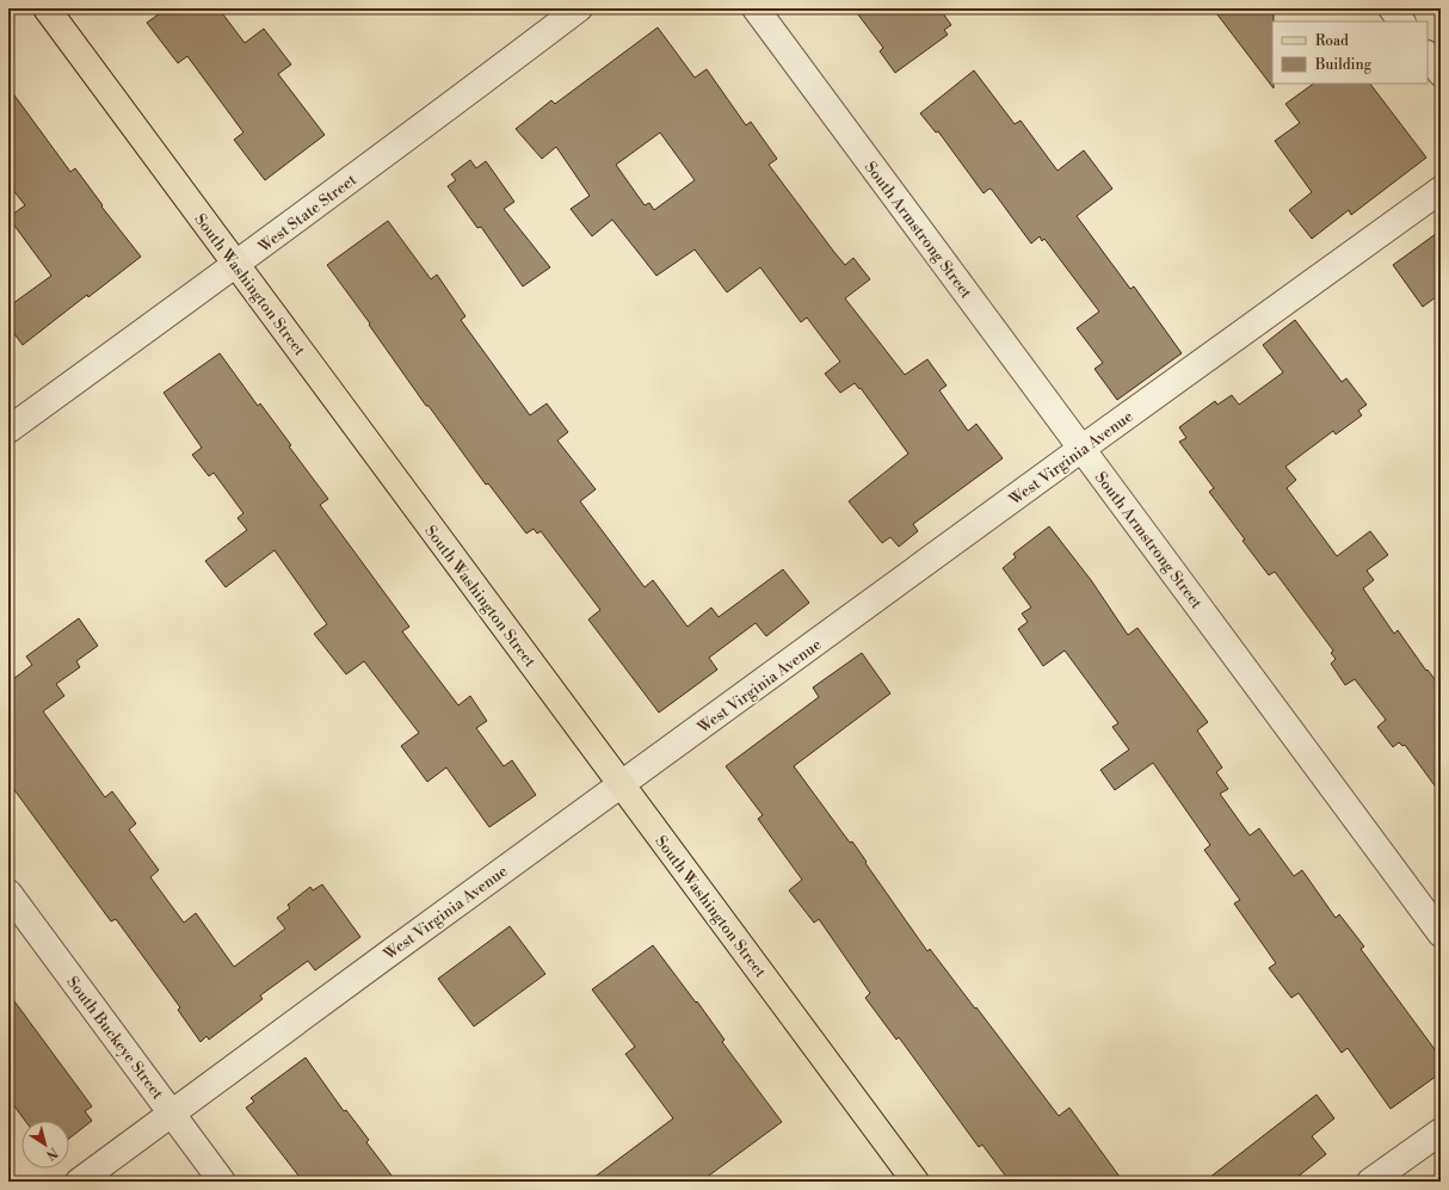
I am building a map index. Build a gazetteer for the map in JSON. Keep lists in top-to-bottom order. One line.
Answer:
{"streets":{"main road":["South Washington Street"],"street":["West State Street","South Armstrong Street","West Virginia Avenue","South Buckeye Street"]},"crossings":[["West State Street","South Washington Street"],["South Armstrong Street","West Virginia Avenue"],["South Washington Street","West Virginia Avenue"],["West Virginia Avenue","South Buckeye Street"]],"legend":["Road","Building"],"north":"bottom right"}
